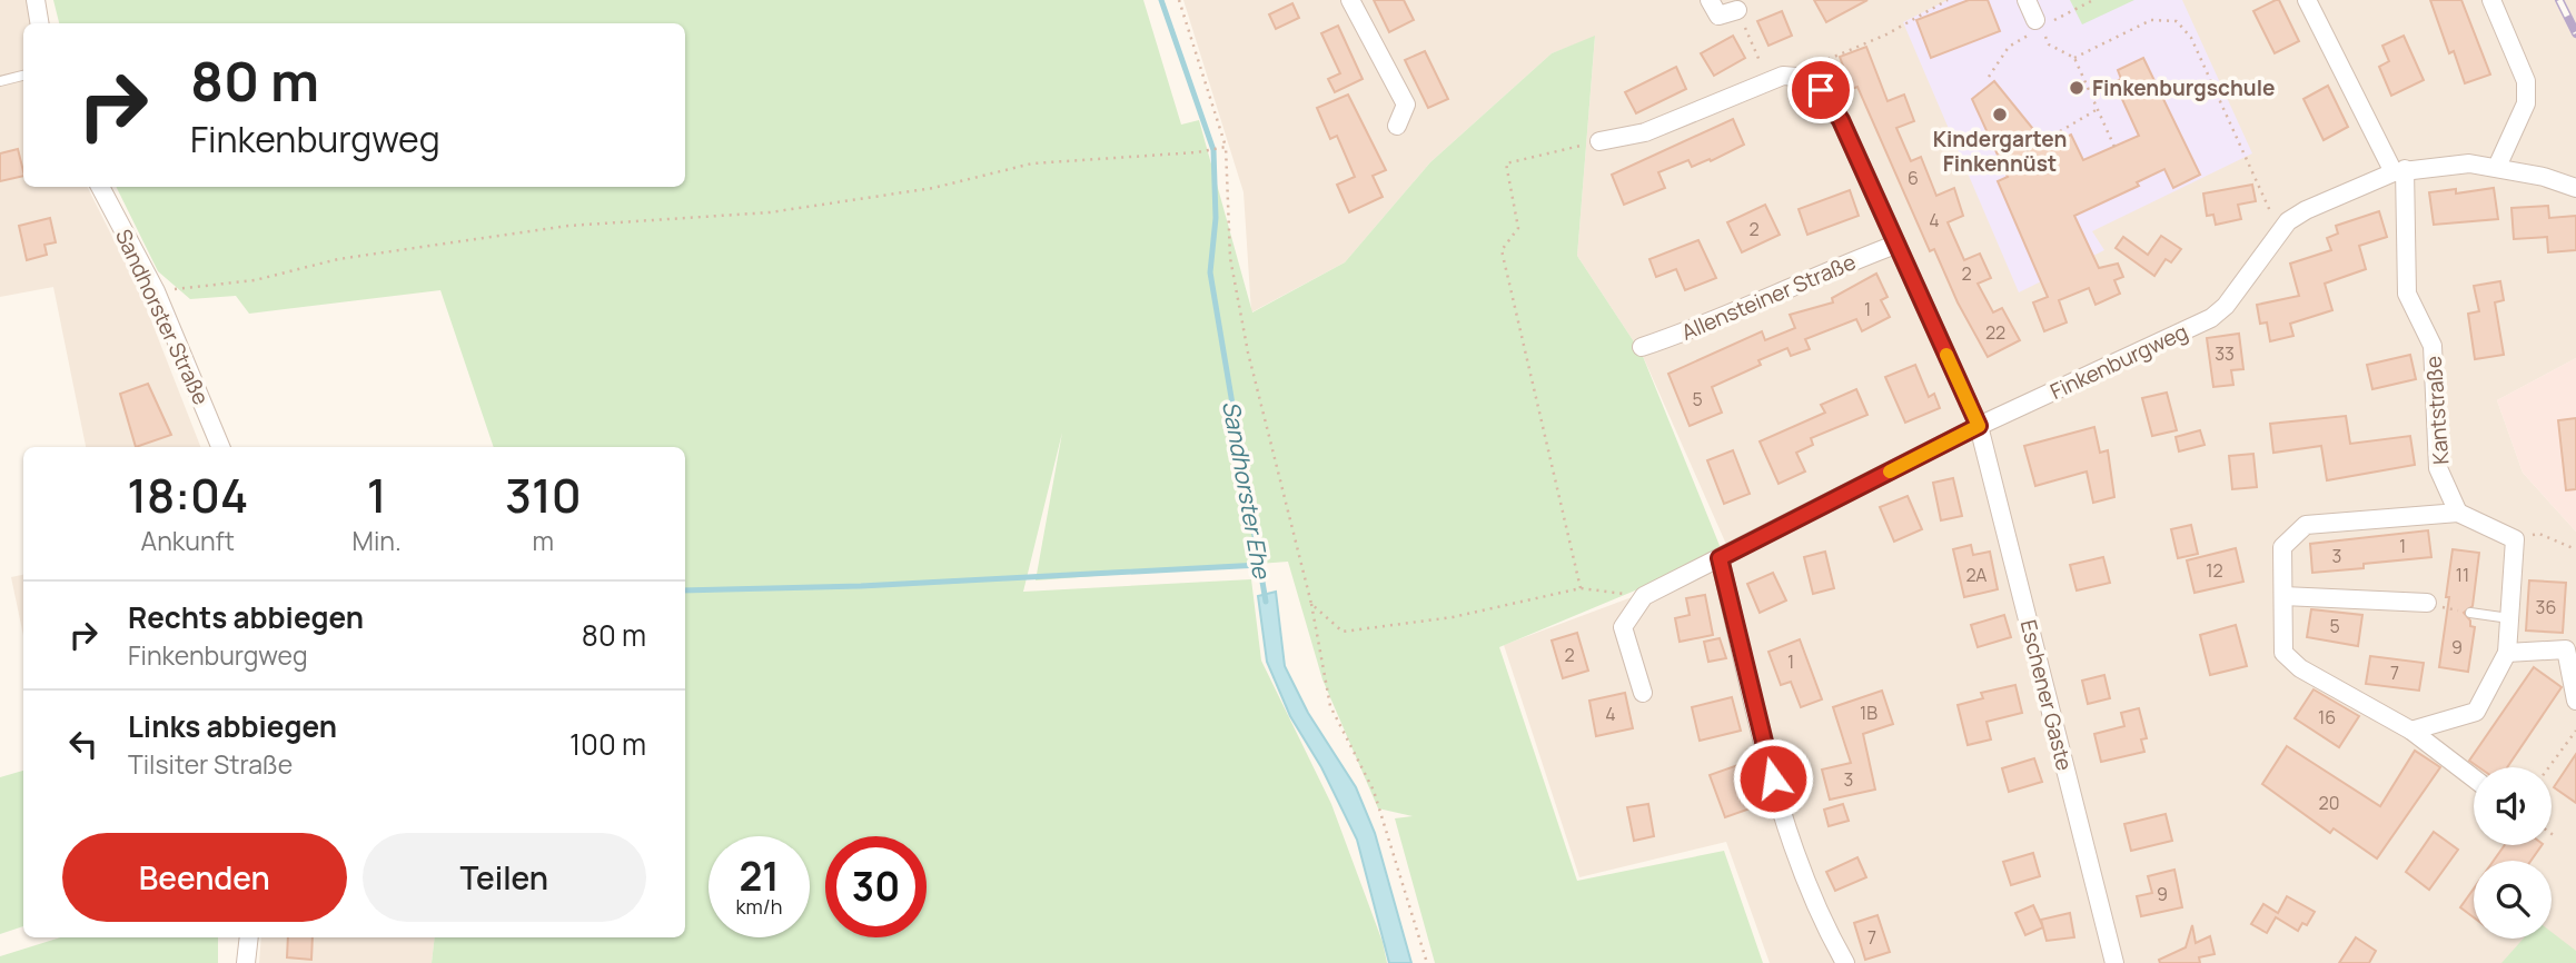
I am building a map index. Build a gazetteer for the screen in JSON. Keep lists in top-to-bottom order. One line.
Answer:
{"streets":{"street":["Allensteiner Straße","Sandhorster Straße","Finkenburgweg","Kantstraße","Eschener Gaste"]},"crossings":[["Allensteiner Straße","Eschener Gaste"],["Finkenburgweg","Kantstraße"],["Finkenburgweg","Eschener Gaste"]],"water":["Sandhorster Ehe"],"places":["Finkenburgschule","Kindergarten Finkennüst"],"house_numbers":["6","4","2","2","1","22","33","5","1","3","12","2A","11","36","5","9","2","1","7","1B","4","16","3","20","9","7"],"page":{"turn":["80 m","Finkenburgweg"],"eta":["18:04","Ankunft","1","Min.","310","m"],"list":[{"name":"Rechts abbiegen","note":"Finkenburgweg","value":"80 m"},{"name":"Links abbiegen","note":"Tilsiter Straße","value":"100 m"}],"buttons":["Beenden","Teilen"],"speed":"21 km/h","limit":"30"}}
